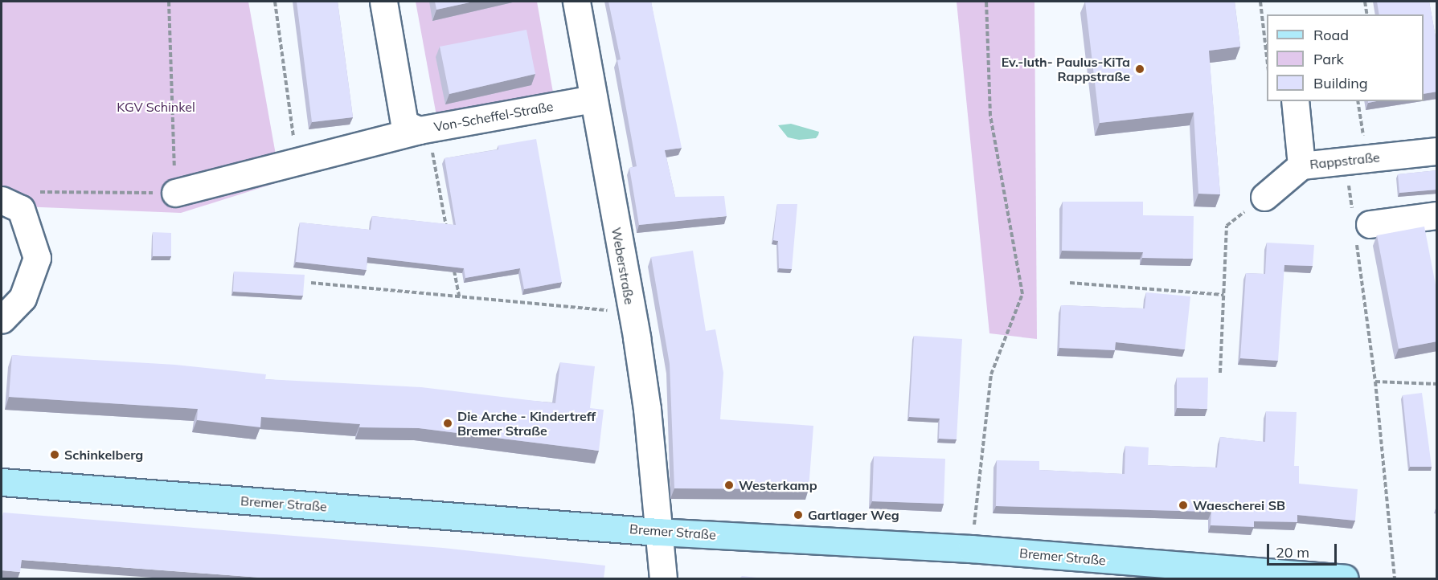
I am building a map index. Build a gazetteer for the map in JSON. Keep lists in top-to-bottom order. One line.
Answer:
{"streets":{"main road":["Bremer Straße"],"street":["Von-Scheffel-Straße","Rappstraße","Weberstraße"]},"crossings":[["Von-Scheffel-Straße","Weberstraße"],["Weberstraße","Bremer Straße"]],"parks":["KGV Schinkel"],"places":["Ev.-luth- Paulus-KiTa Rappstraße","Die Arche - Kindertreff Bremer Straße","Schinkelberg","Westerkamp","Waescherei SB","Gartlager Weg"],"legend":["Road","Park","Building"],"scale_bar":"20 m"}
